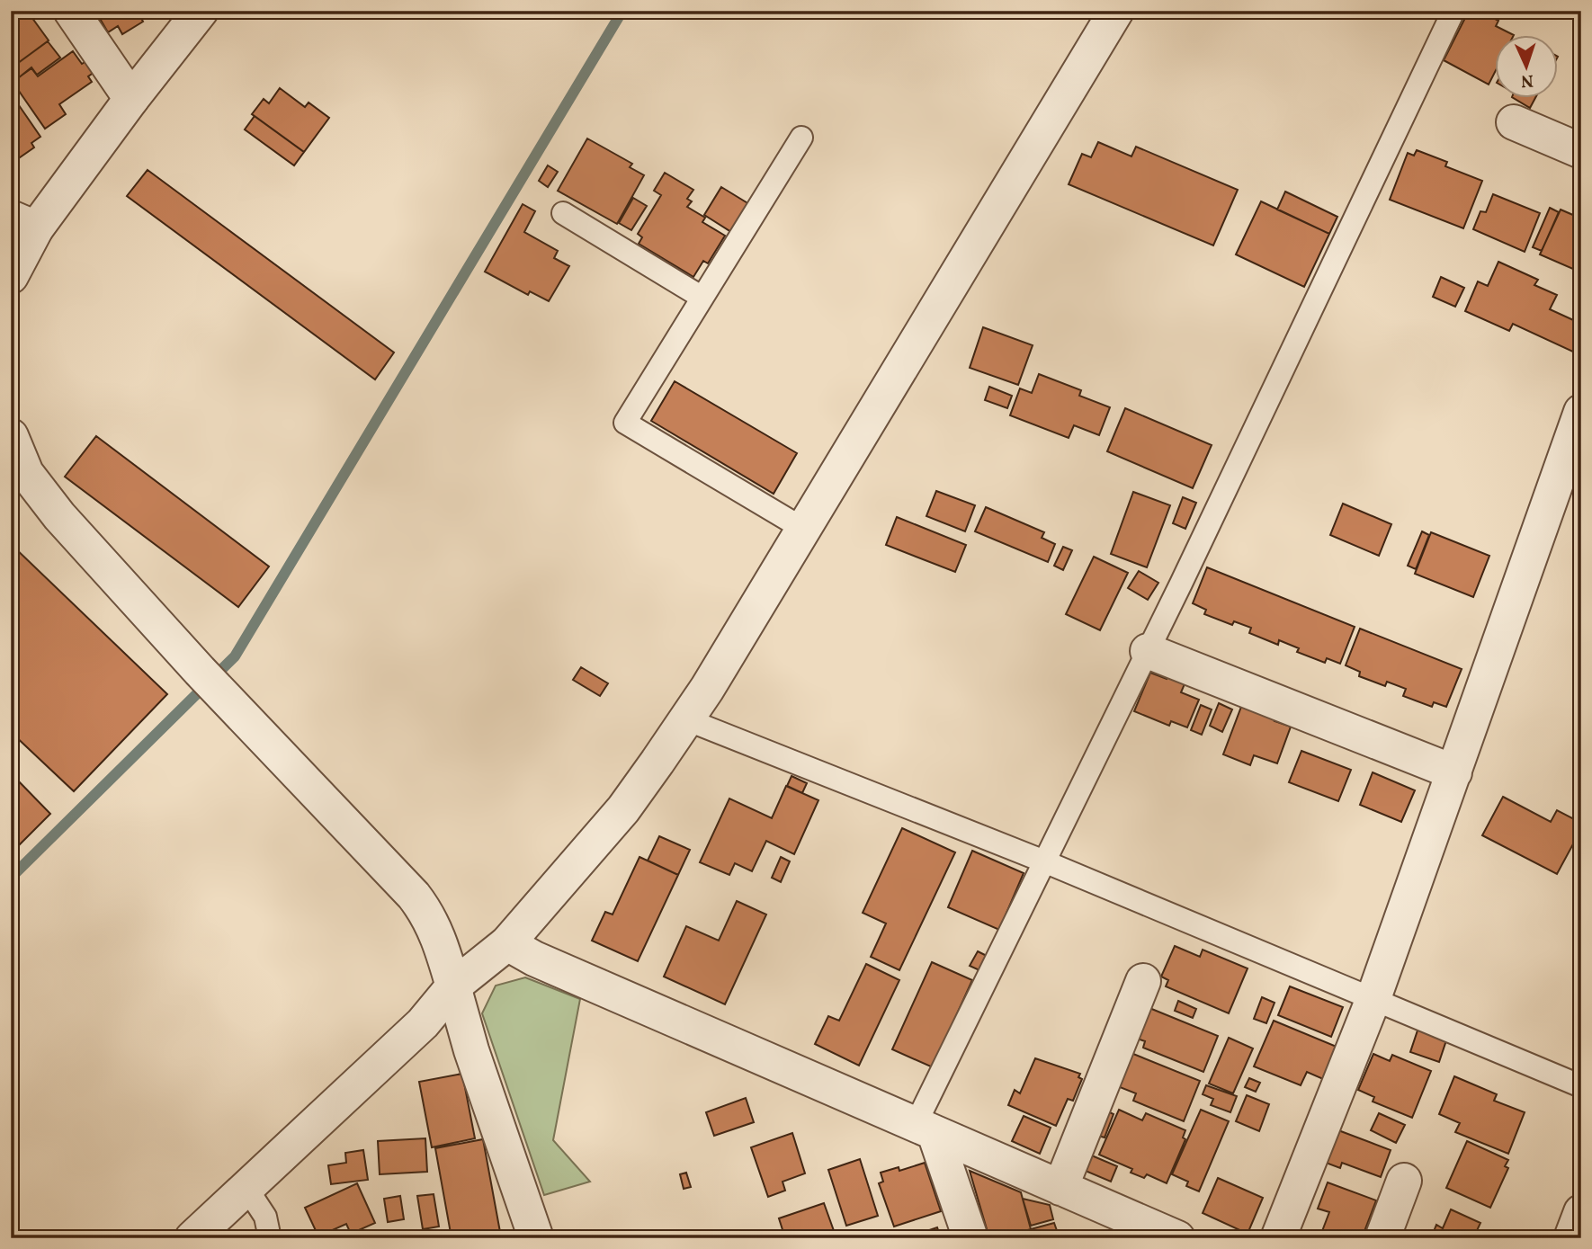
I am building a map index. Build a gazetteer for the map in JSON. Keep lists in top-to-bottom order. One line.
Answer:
{"north":"bottom"}
